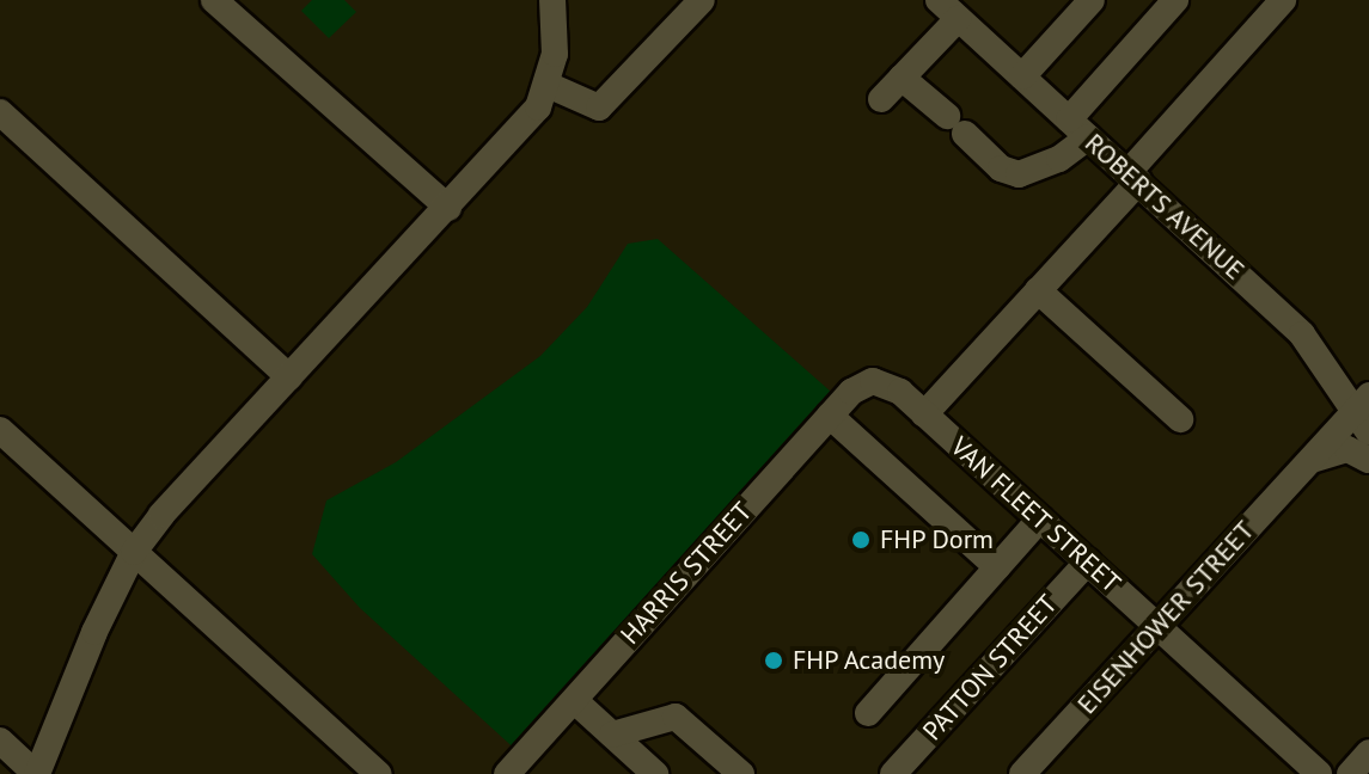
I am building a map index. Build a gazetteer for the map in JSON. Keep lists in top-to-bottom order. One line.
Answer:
{"streets":{"street":["ROBERTS AVENUE","VAN FLEET STREET","HARRIS STREET","EISENHOWER STREET","PATTON STREET"]},"crossings":[["ROBERTS AVENUE","EISENHOWER STREET"],["VAN FLEET STREET","HARRIS STREET"],["VAN FLEET STREET","EISENHOWER STREET"],["VAN FLEET STREET","PATTON STREET"]],"places":["FHP Dorm","FHP Academy"]}
